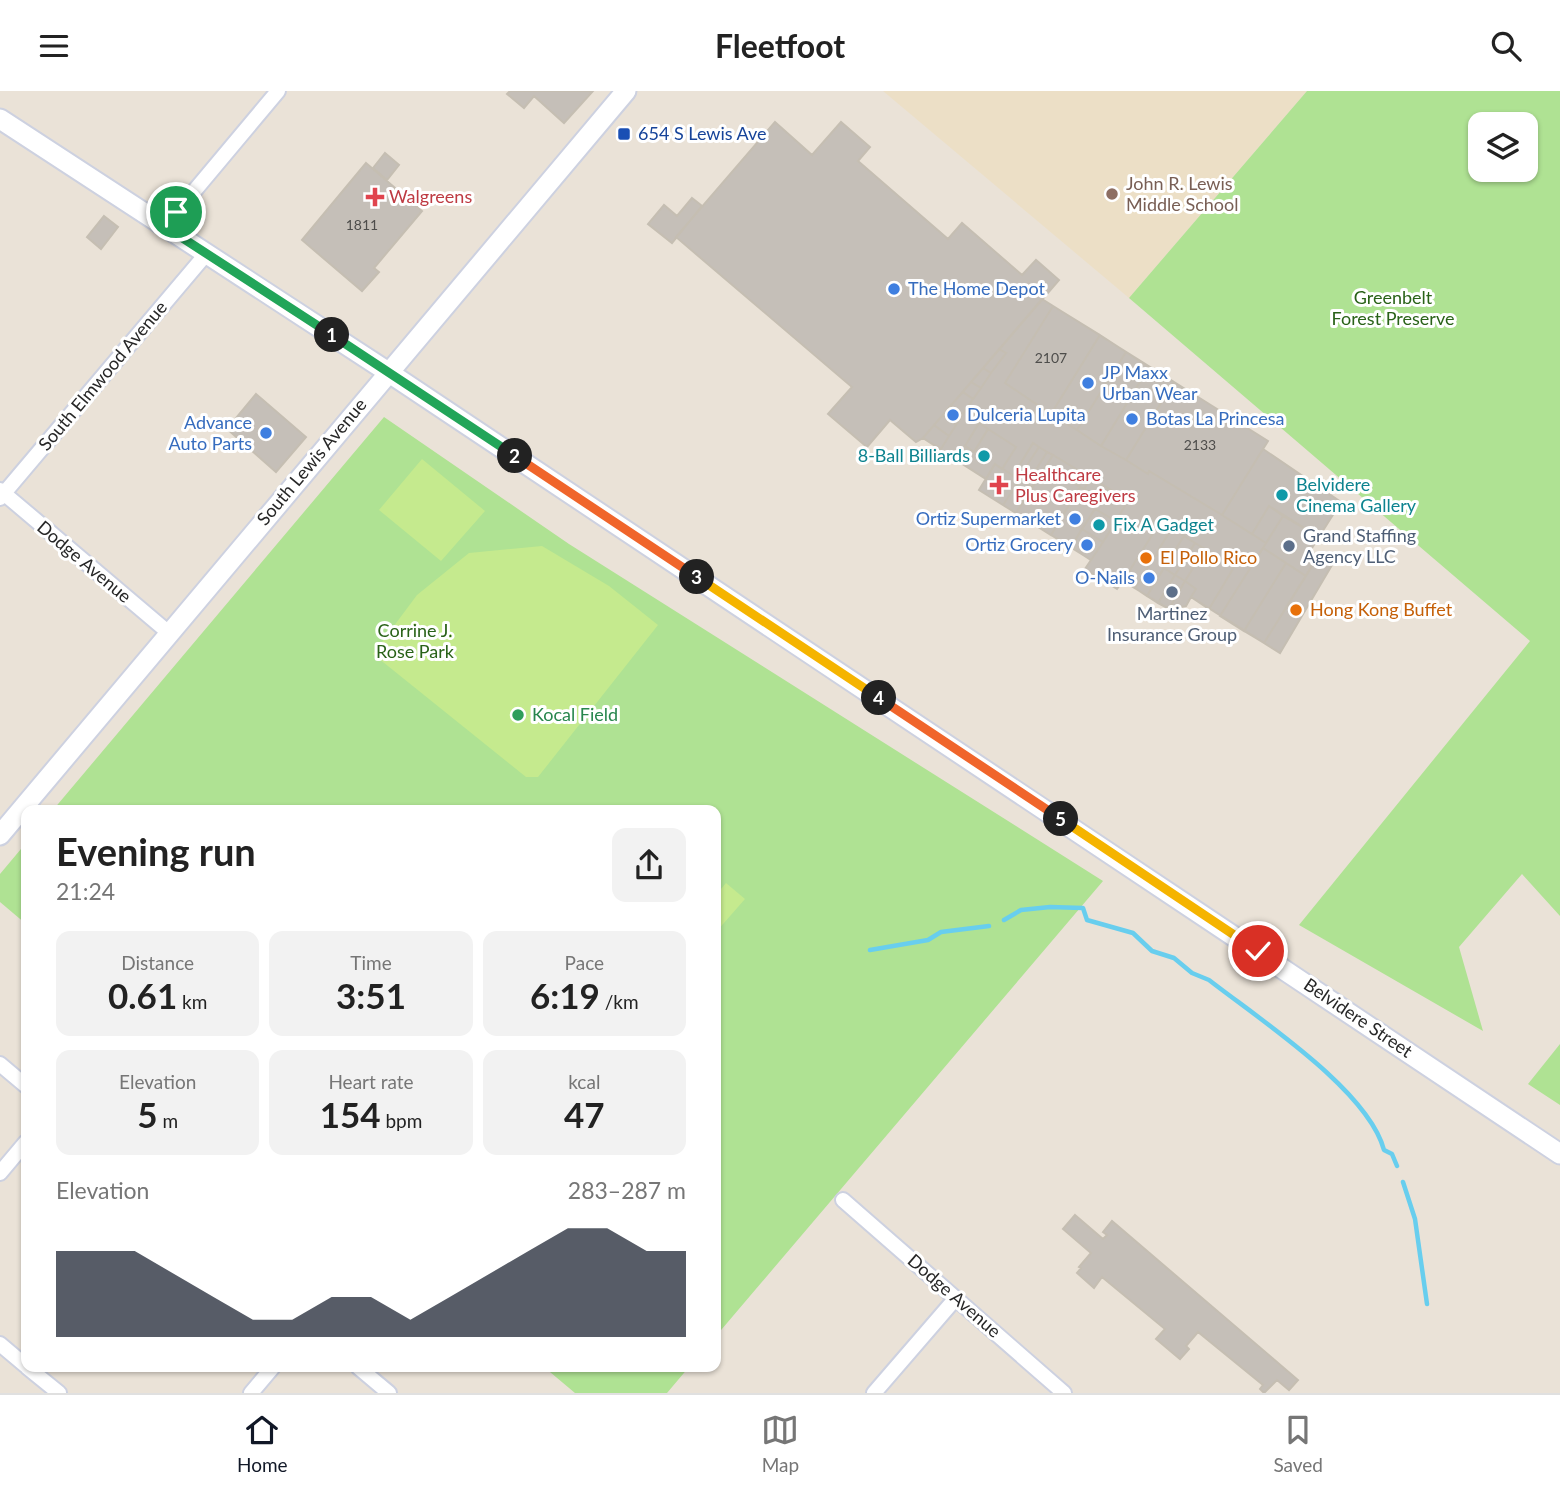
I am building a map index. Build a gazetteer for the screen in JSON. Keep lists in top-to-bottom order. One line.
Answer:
{"streets":{"main road":["South Lewis Avenue","Belvidere Street"],"street":["South Elmwood Avenue","Dodge Avenue"]},"crossings":[["South Elmwood Avenue","Dodge Avenue"],["South Elmwood Avenue","Belvidere Street"],["South Lewis Avenue","Dodge Avenue"],["South Lewis Avenue","Belvidere Street"]],"parks":["Greenbelt Forest Preserve","Corrine J. Rose Park"],"places":{"transit":["654 S Lewis Ave"],"other":["John R. Lewis Middle School","The Home Depot","JP Maxx Urban Wear","Dulceria Lupita","Botas La Princesa","Advance Auto Parts","8-Ball Billiards","Belvidere Cinema Gallery","Ortiz Supermarket","Fix A Gadget","Ortiz Grocery","Grand Staffing Agency LLC","El Pollo Rico","O-Nails","Martinez Insurance Group","Hong Kong Buffet","Kocal Field"],"health":["Walgreens","Healthcare Plus Caregivers"]},"house_numbers":["1811","2107","2133"],"page":{"header":"Fleetfoot","pins":["1","2","3","4","5"],"heading":["Evening run","21:24"],"stats":[["Distance","0.61 km"],["Time","3:51"],["Pace","6:19 /km"],["Elevation","5 m"],["Heart rate","154 bpm"],["kcal","47"]],"chart":["Elevation","283–287 m"],"tabs":["Home","Map","Saved"]}}
